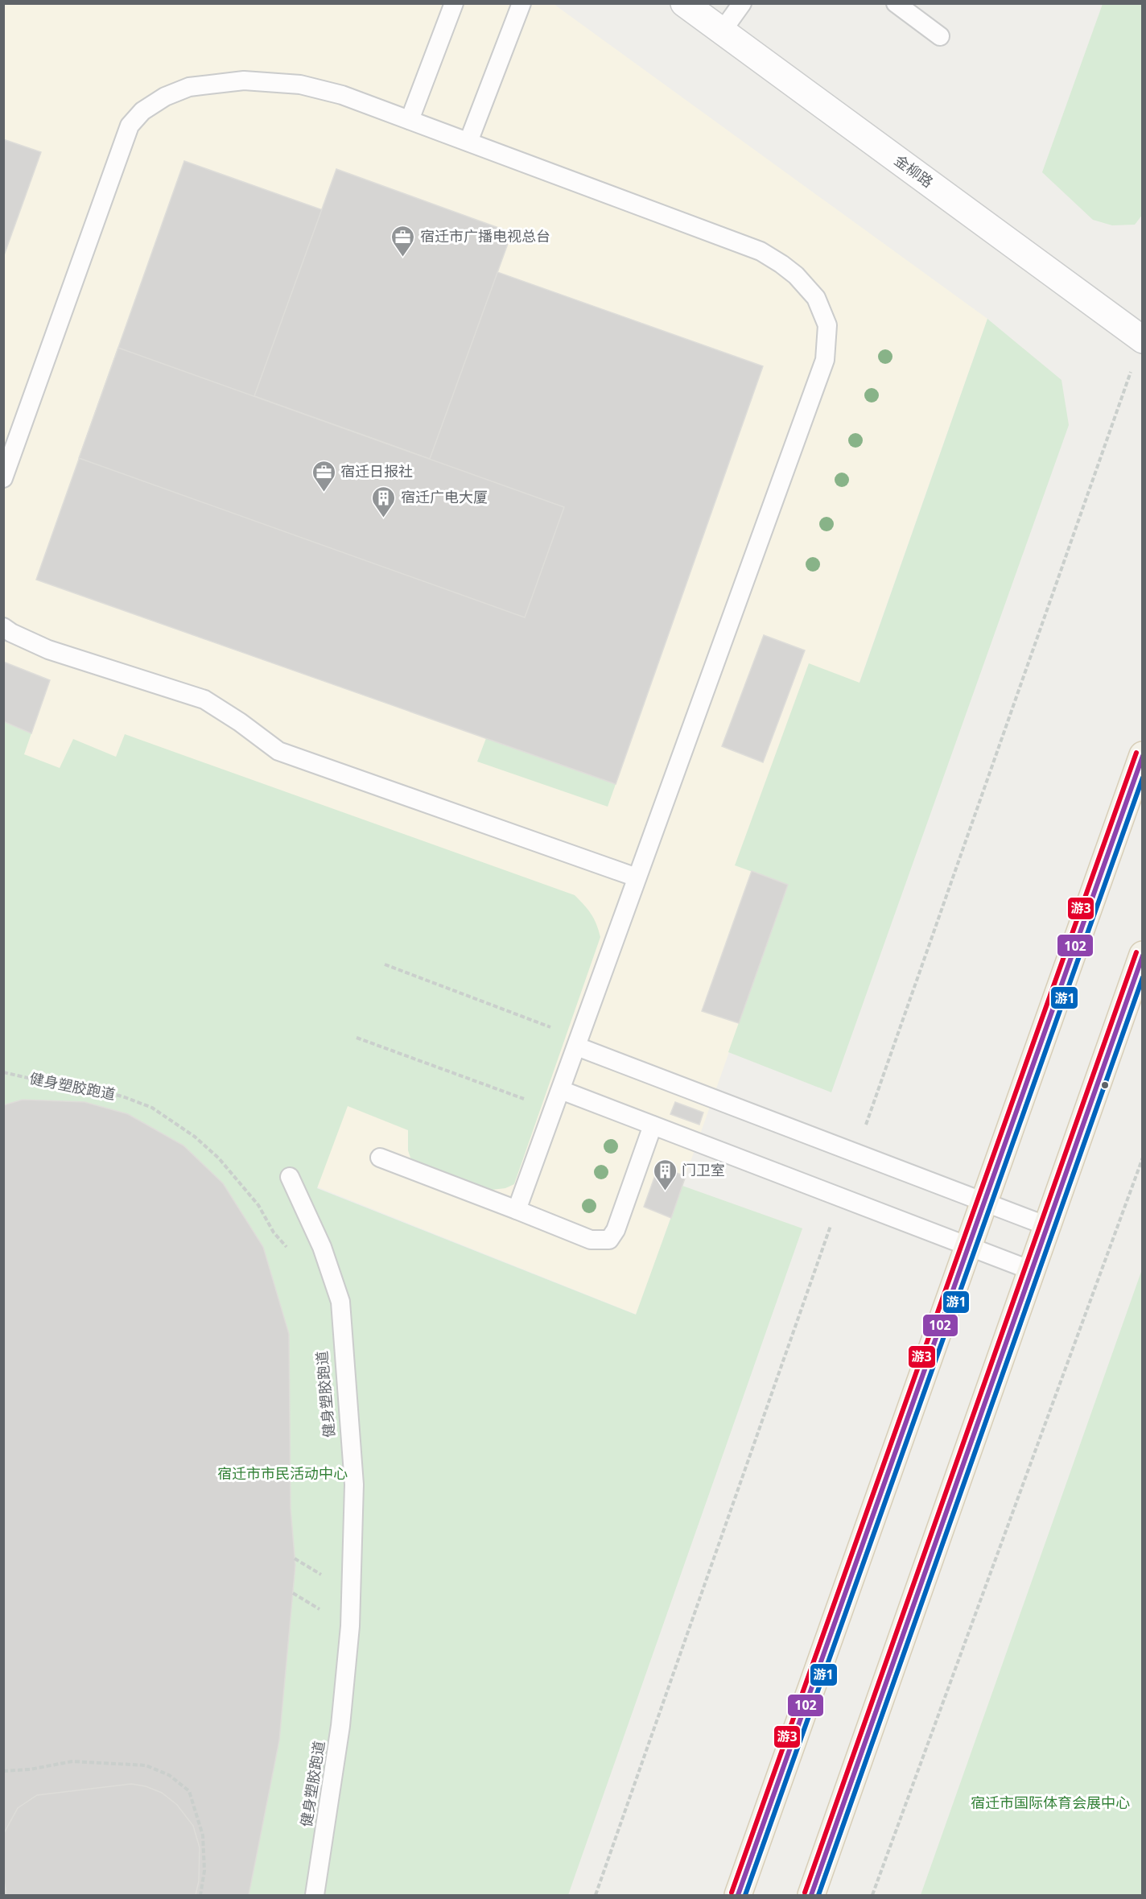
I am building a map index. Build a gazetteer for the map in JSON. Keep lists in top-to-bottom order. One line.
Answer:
{"streets":{"street":["金柳路"],"path":["健身塑胶跑道"]},"parks":["宿迁市市民活动中心","宿迁市国际体育会展中心"],"places":{"office":["宿迁市广播电视总台","宿迁日报社"],"building":["宿迁广电大厦","门卫室"]},"lines":["transit line 游3","transit line 102","transit line 游1"]}
